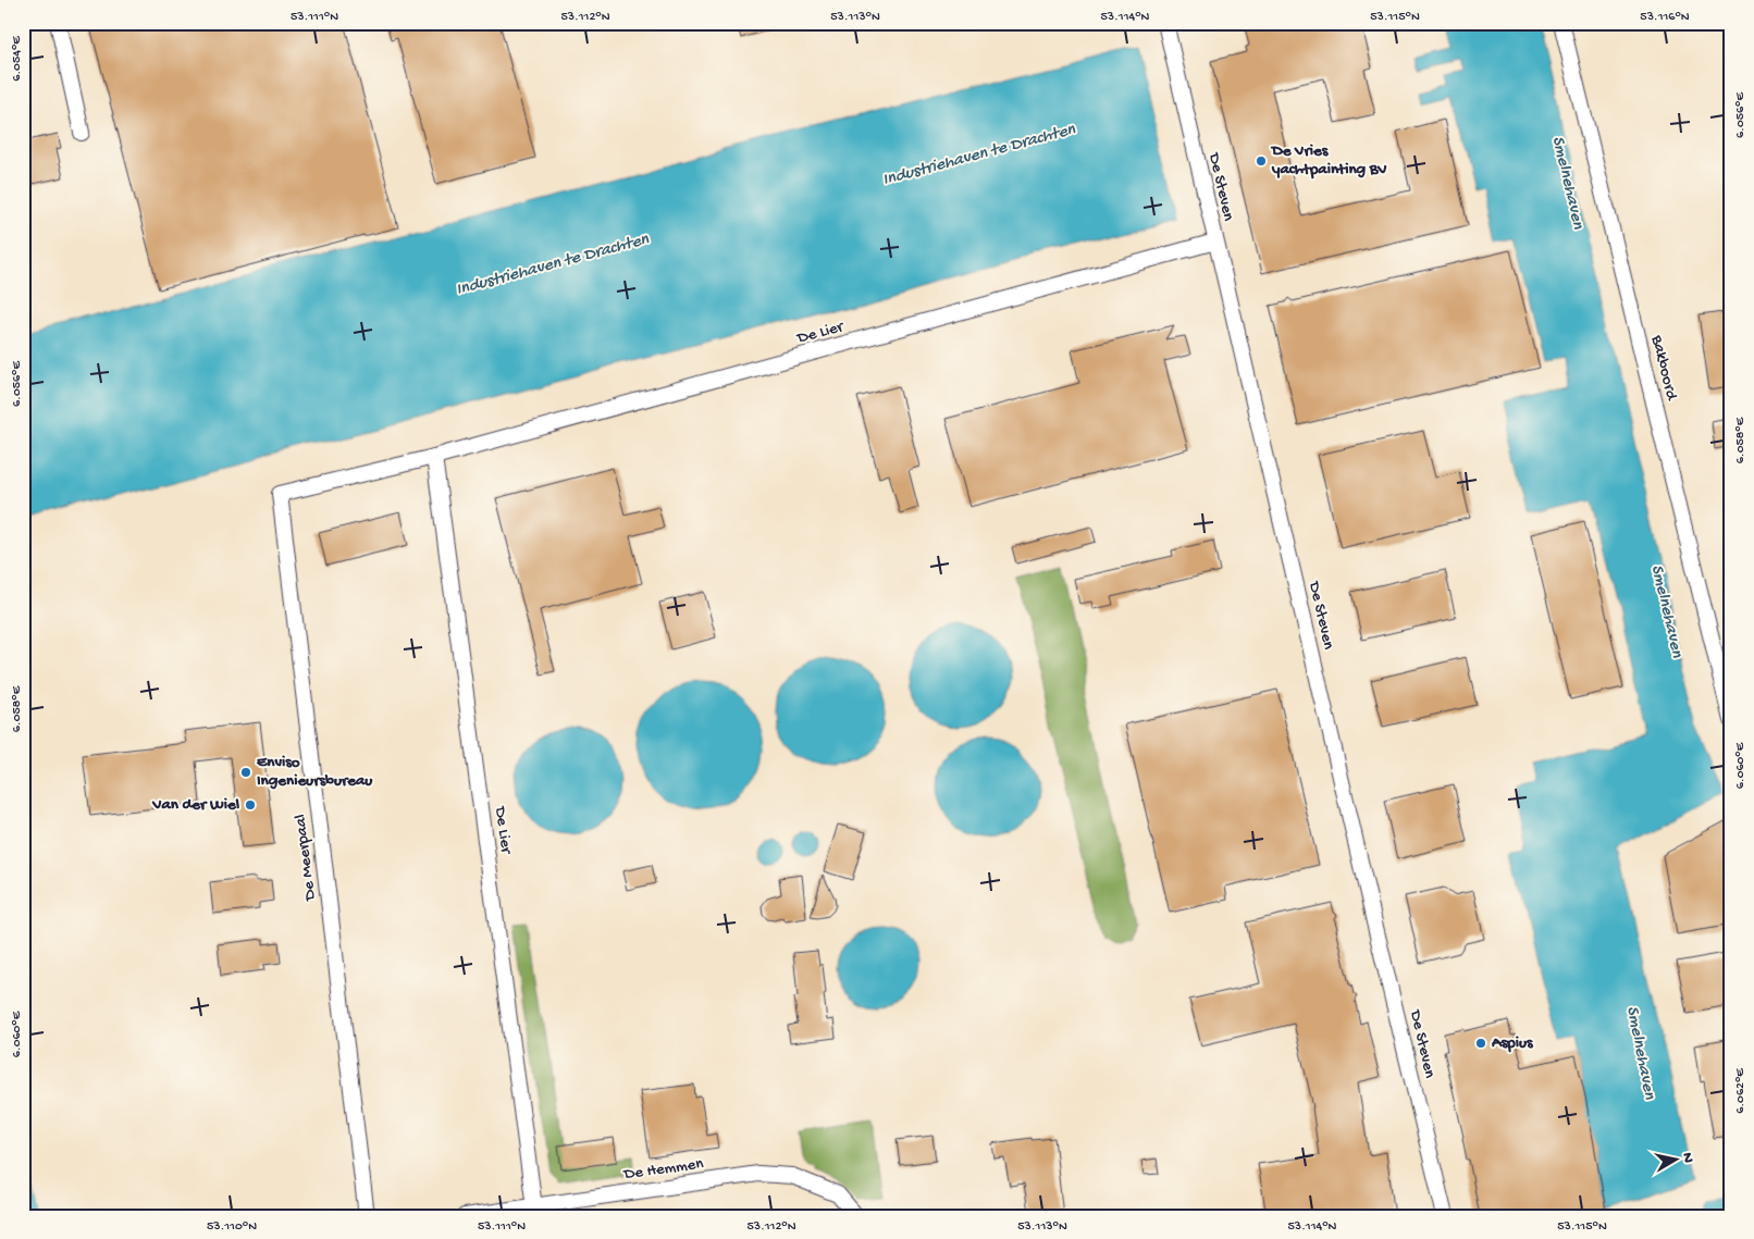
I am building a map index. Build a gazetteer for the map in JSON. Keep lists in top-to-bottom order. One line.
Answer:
{"streets":{"street":["De Steven","De Lier","Bakboord","De Meerpaal","De Hemmen"]},"crossings":[["De Steven","De Lier"],["De Lier","De Meerpaal"],["De Lier","De Hemmen"]],"water":["Industriehaven te Drachten","Smelnehaven"],"places":["De Vries yachtpainting BV","Enviso Ingenieursbureau","Van der Wiel","Aspius"],"north":"right","coordinates":["53.111°N","53.112°N","53.113°N","53.114°N","53.115°N","53.116°N","6.054°E","6.056°E","6.058°E","6.060°E","6.062°E","53.110°N"]}
